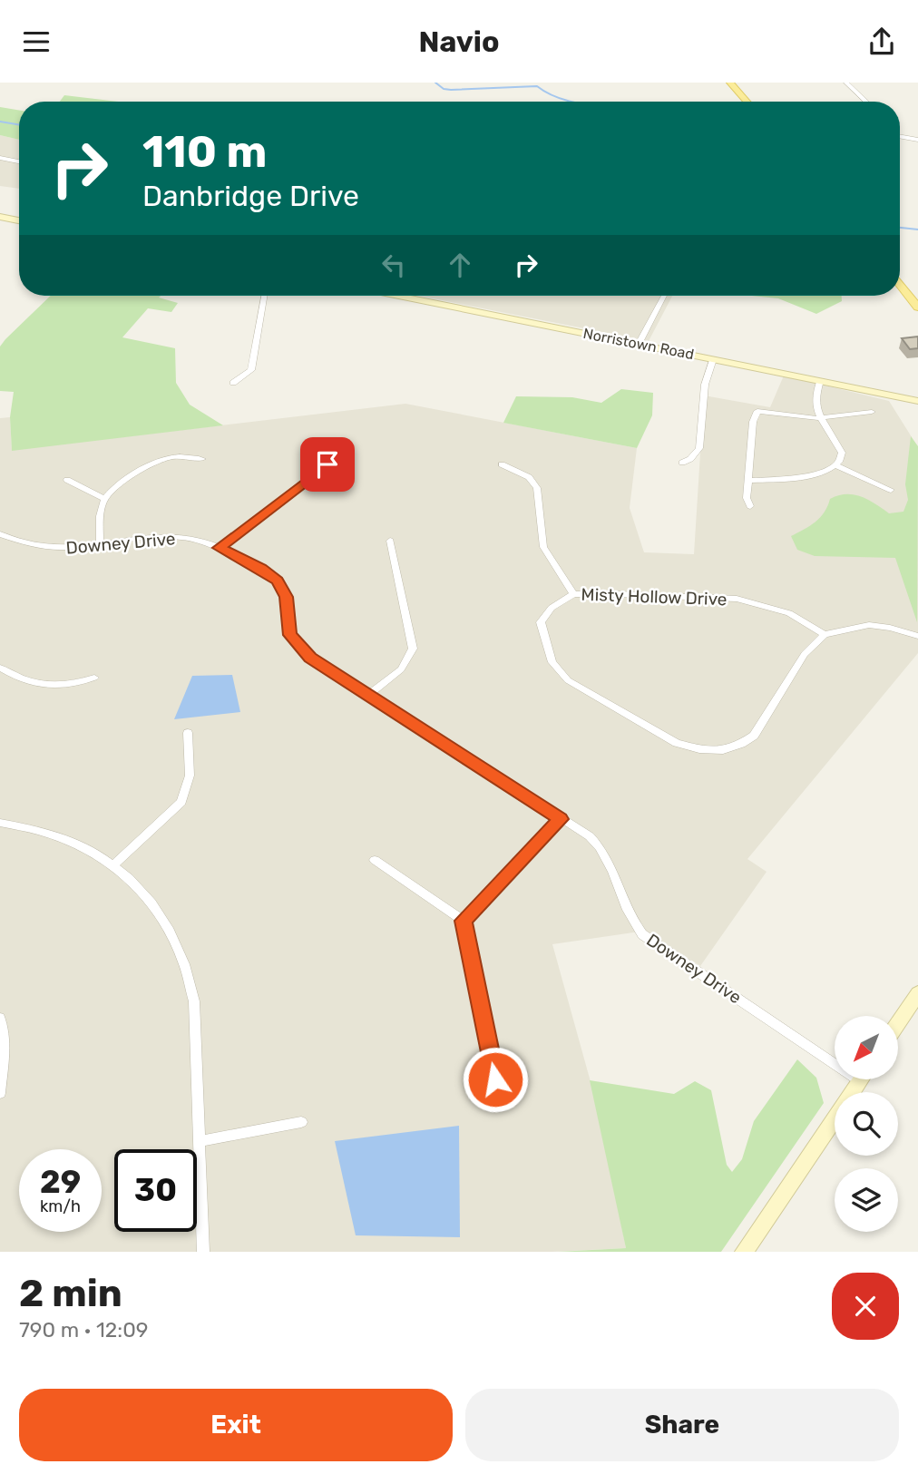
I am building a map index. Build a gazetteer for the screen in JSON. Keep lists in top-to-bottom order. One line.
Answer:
{"streets":{"main road":["Norristown Road"],"street":["Downey Drive","Misty Hollow Drive"]},"north":"bottom left","page":{"header":"Navio","turn":["110 m","Danbridge Drive"],"speed":"29 km/h","limit":"30","heading":["2 min","790 m · 12:09"],"buttons":["Exit","Share"]}}
